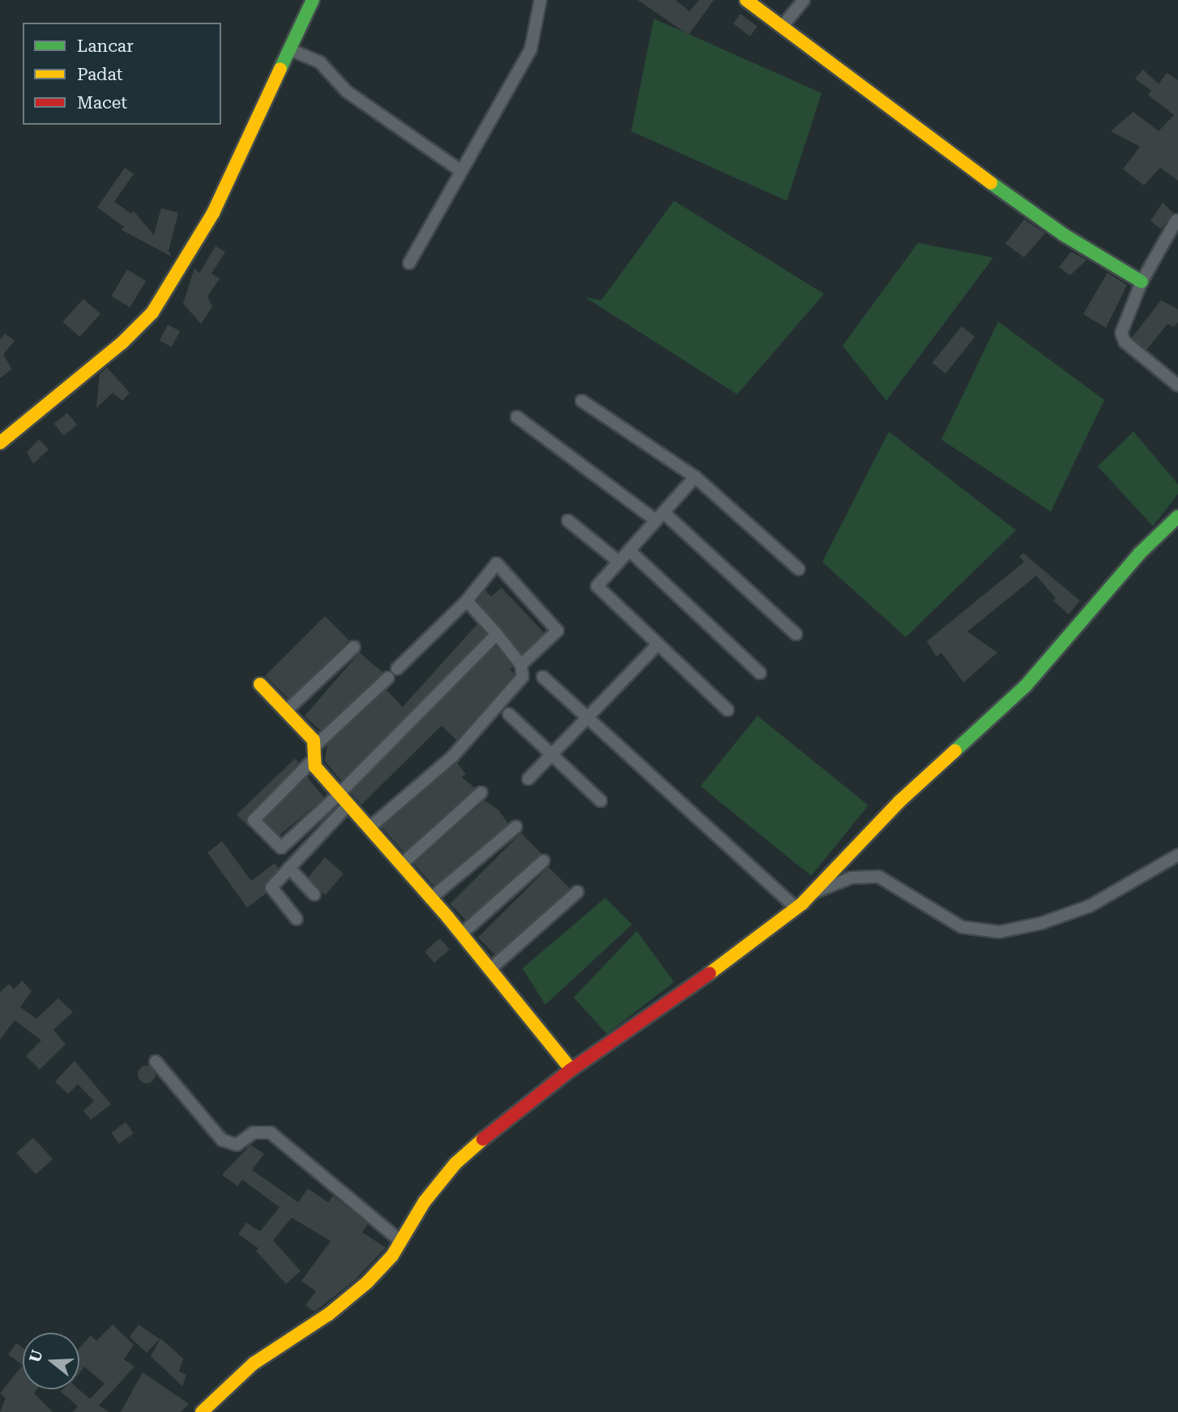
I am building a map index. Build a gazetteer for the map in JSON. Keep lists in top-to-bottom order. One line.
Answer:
{"legend":["Lancar","Padat","Macet"],"north":"left"}
